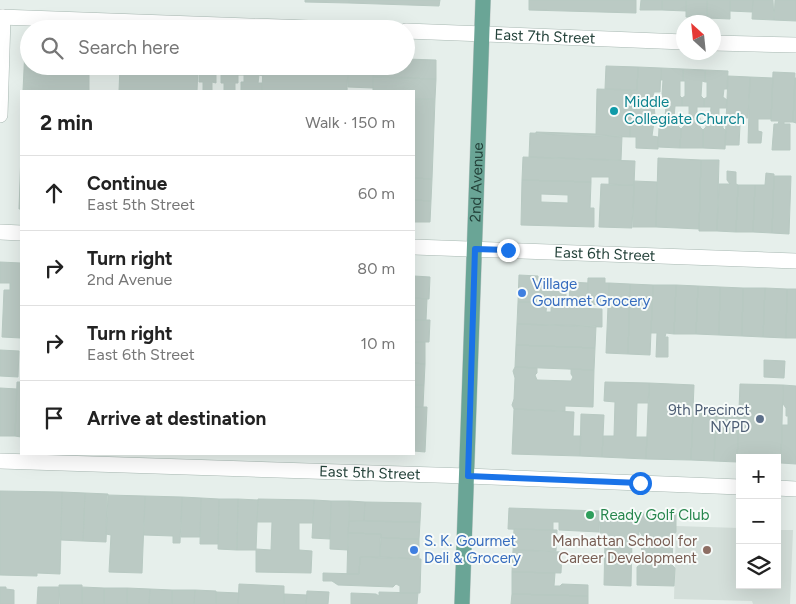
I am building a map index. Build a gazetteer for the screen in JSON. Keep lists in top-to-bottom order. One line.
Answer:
{"streets":{"main road":["2nd Avenue"],"street":["East 7th Street","East 6th Street","East 5th Street"]},"crossings":[["East 7th Street","2nd Avenue"],["2nd Avenue","East 6th Street"],["2nd Avenue","East 5th Street"]],"places":["Middle Collegiate Church","Village Gourmet Grocery","9th Precinct NYPD","Ready Golf Club","S. K. Gourmet Deli & Grocery","Manhattan School for Career Development"],"north":"top left","page":{"search":"Search here","heading":["2 min","Walk · 150 m"],"list":[["Continue","East 5th Street","60 m"],["Turn right","2nd Avenue","80 m"],["Turn right","East 6th Street","10 m"],"Arrive at destination"],"map_buttons":["+","−"]}}
